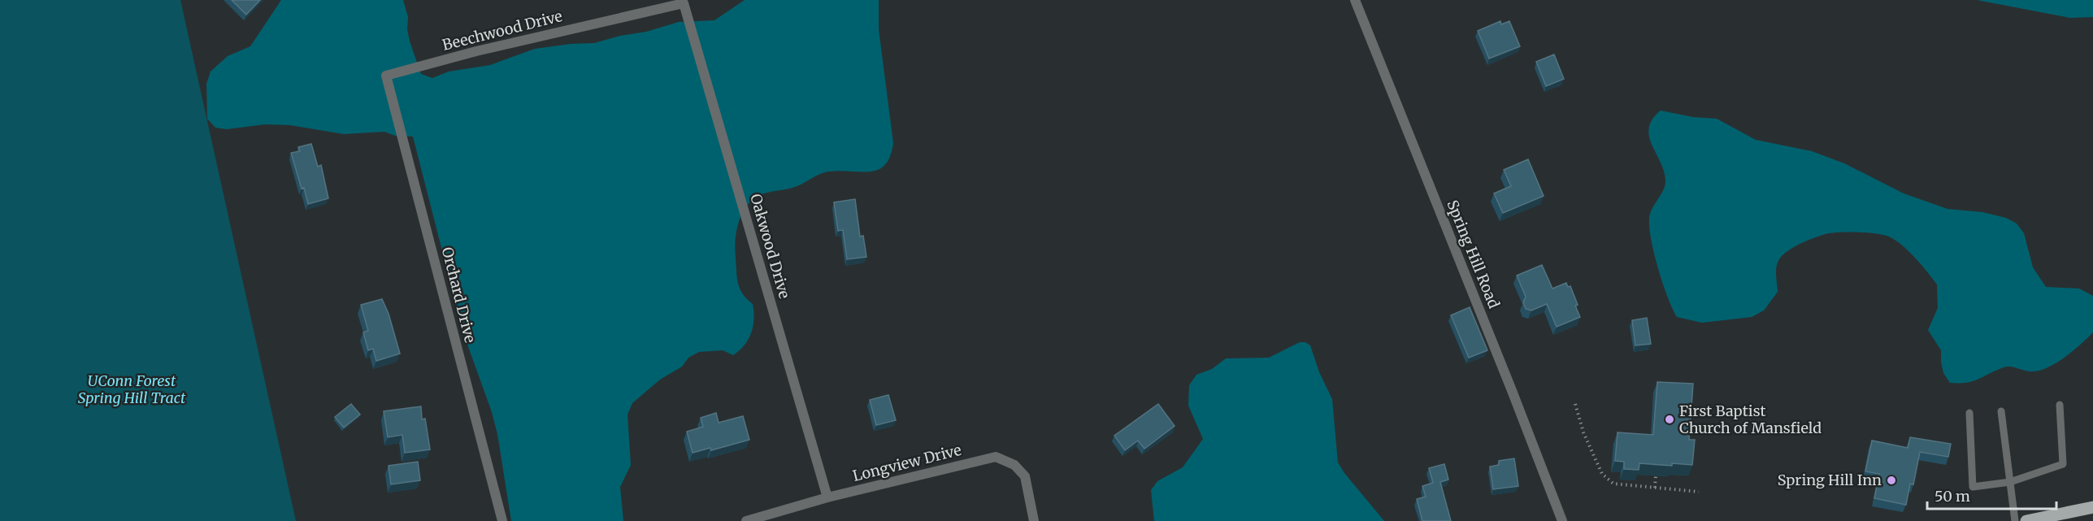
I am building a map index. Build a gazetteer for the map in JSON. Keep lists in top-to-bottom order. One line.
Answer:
{"streets":{"street":["Beechwood Drive","Oakwood Drive","Spring Hill Road","Orchard Drive","Longview Drive"]},"crossings":[["Beechwood Drive","Oakwood Drive"],["Beechwood Drive","Orchard Drive"],["Oakwood Drive","Longview Drive"]],"parks":["UConn Forest Spring Hill Tract"],"places":["First Baptist Church of Mansfield","Spring Hill Inn"],"scale_bar":"50 m"}
